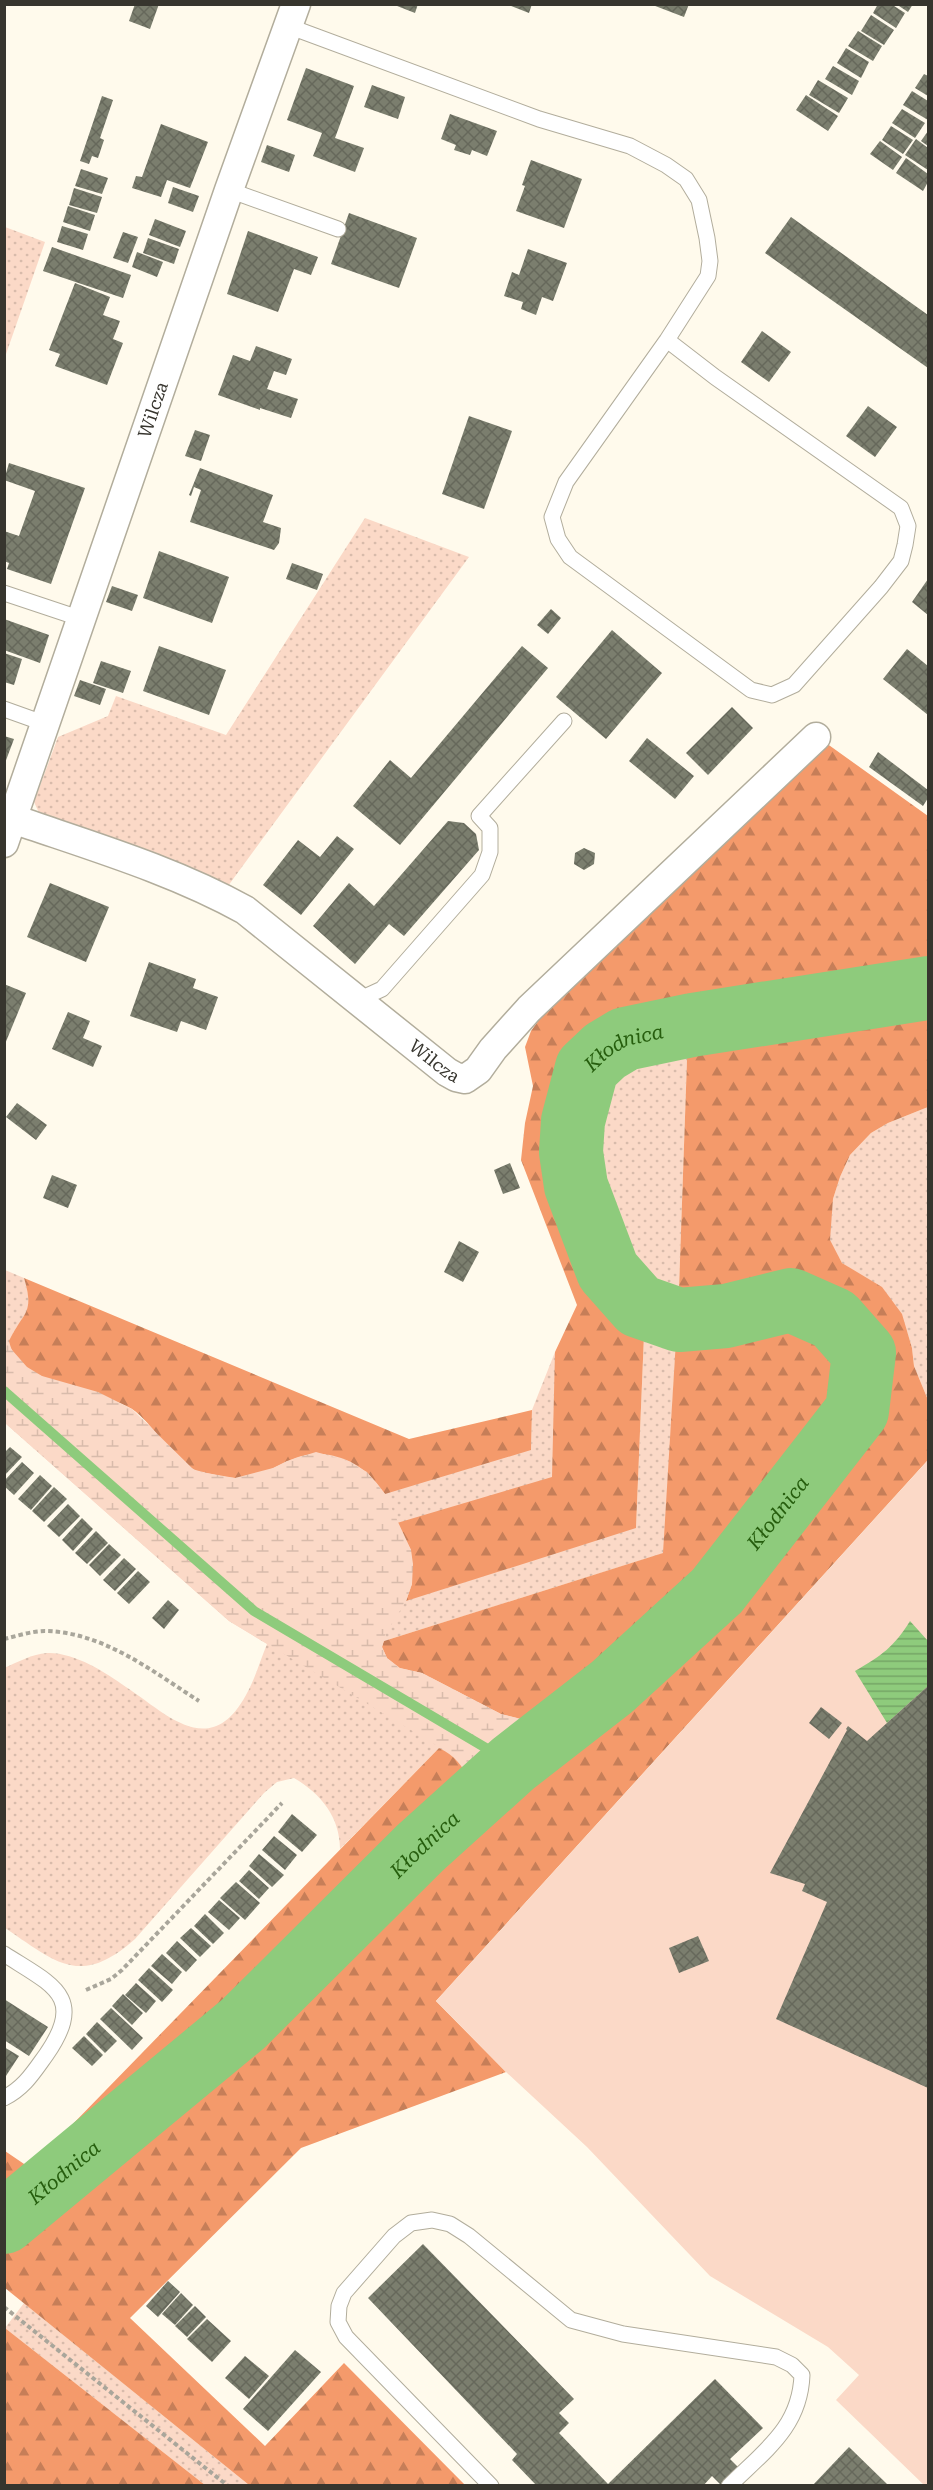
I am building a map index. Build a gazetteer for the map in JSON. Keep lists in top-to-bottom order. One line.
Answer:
{"streets":{"street":["Wilcza"]},"water":["Kłodnica"]}
